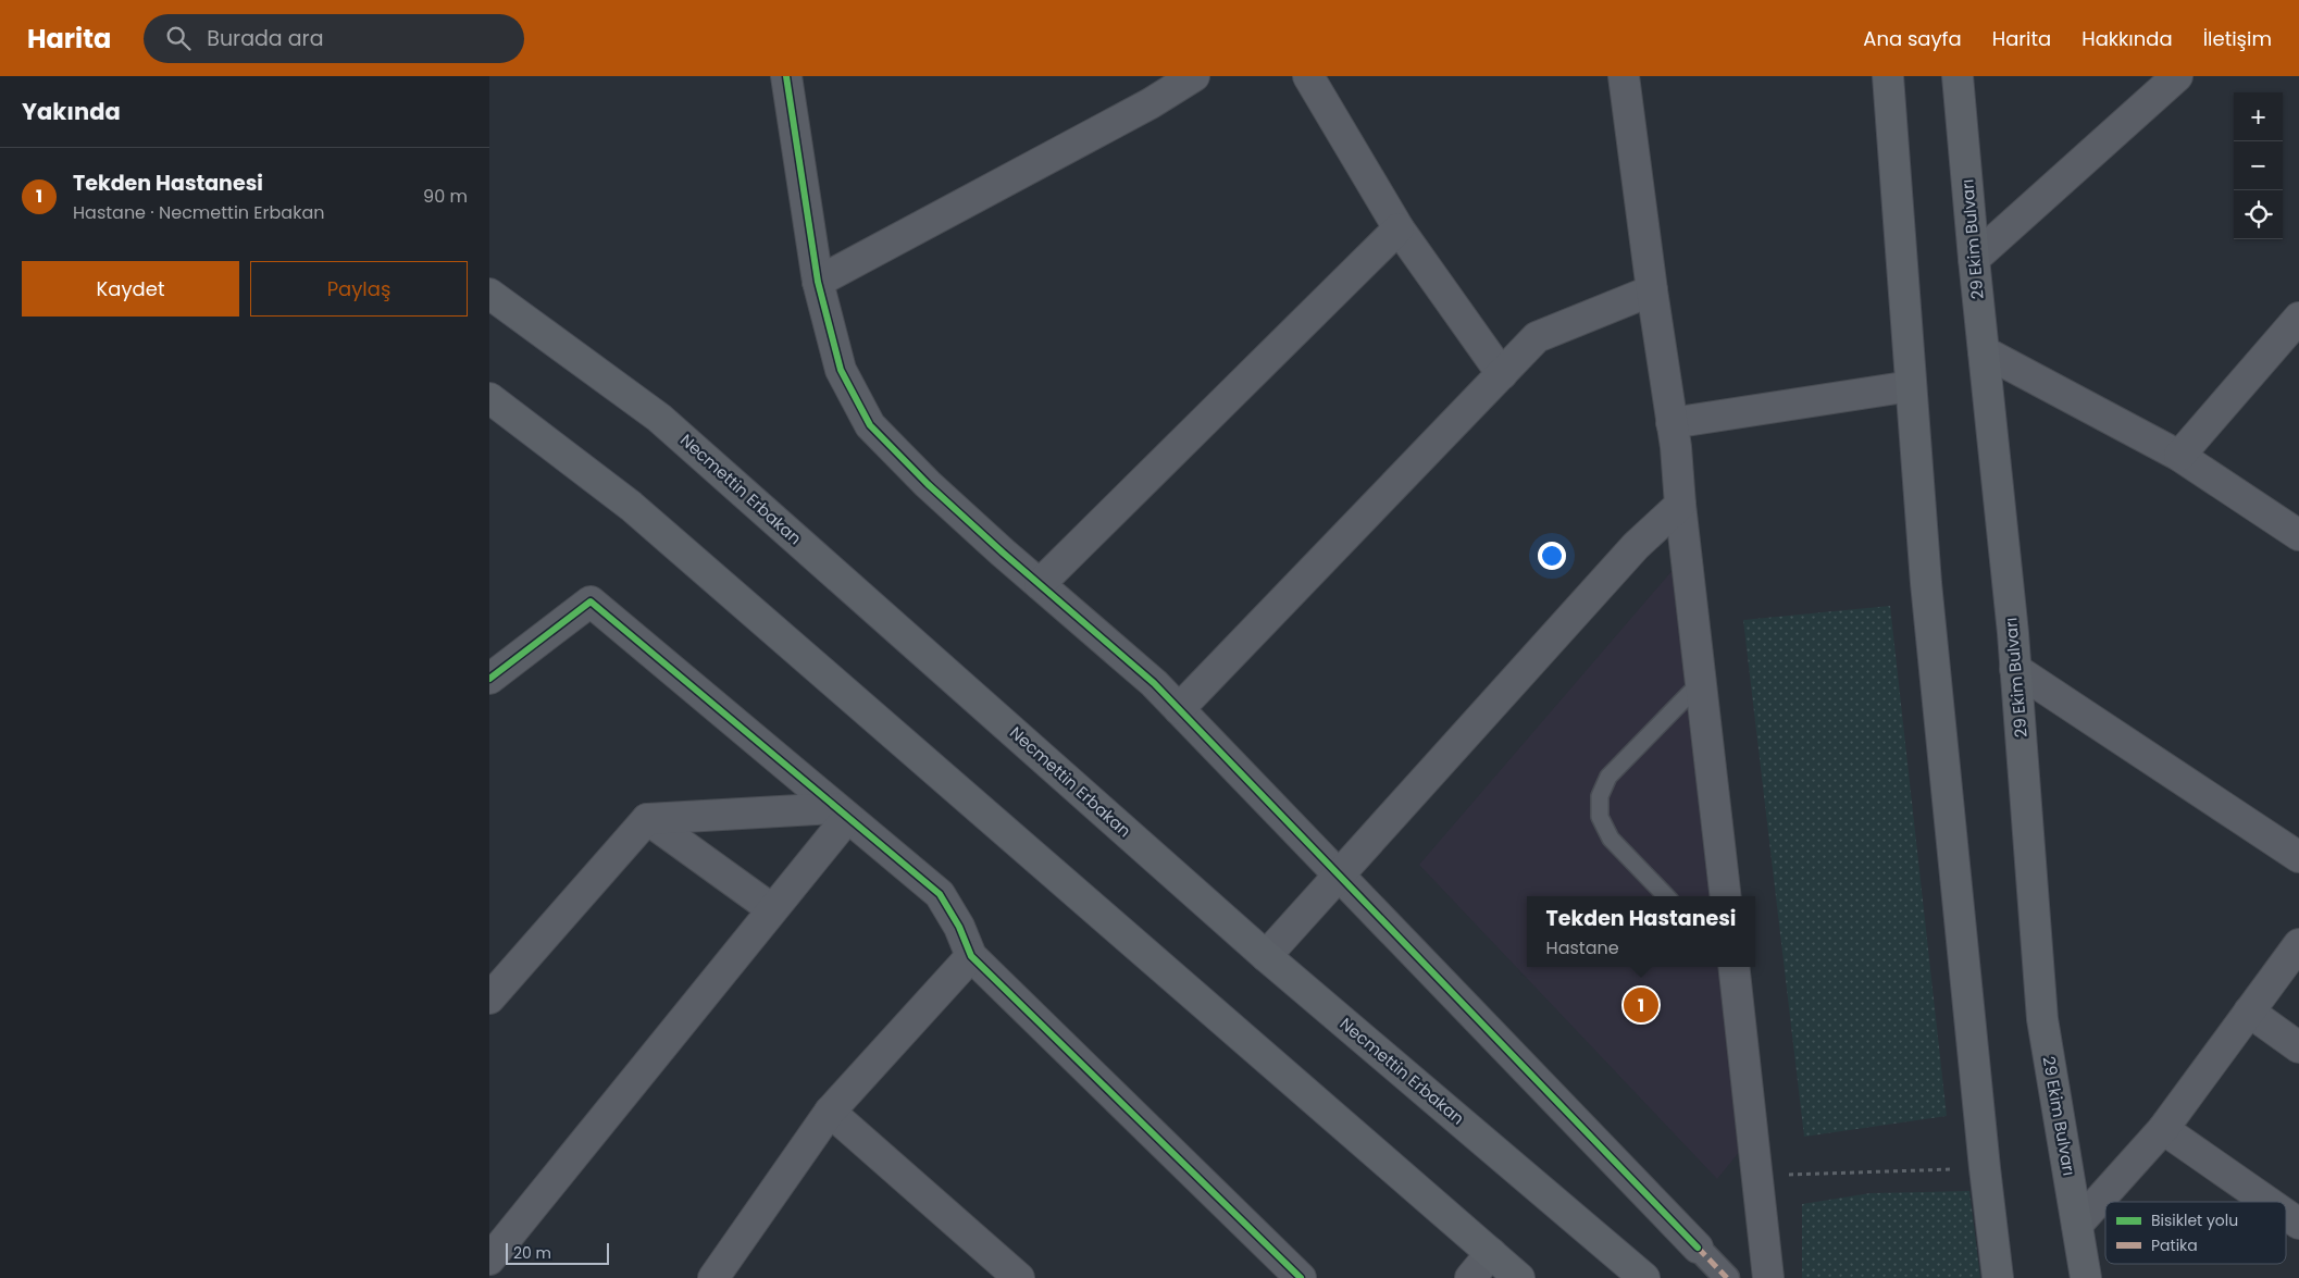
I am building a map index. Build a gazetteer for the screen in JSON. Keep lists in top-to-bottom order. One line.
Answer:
{"streets":{"main road":["29 Ekim Bulvarı","Necmettin Erbakan"]},"legend":["Bisiklet yolu","Patika"],"scale_bar":"20 m","page":{"header":"Harita","search":"Burada ara","nav":["Ana sayfa","Harita","Hakkında","İletişim"],"heading":"Yakında","map_buttons":["+","−"],"list":[{"mark":"1","name":"Tekden Hastanesi","note":"Hastane · Necmettin Erbakan","value":"90 m"}],"buttons":["Kaydet","Paylaş"],"popup":["Tekden Hastanesi","Hastane"],"pins":"1","scale":"20 m"}}
